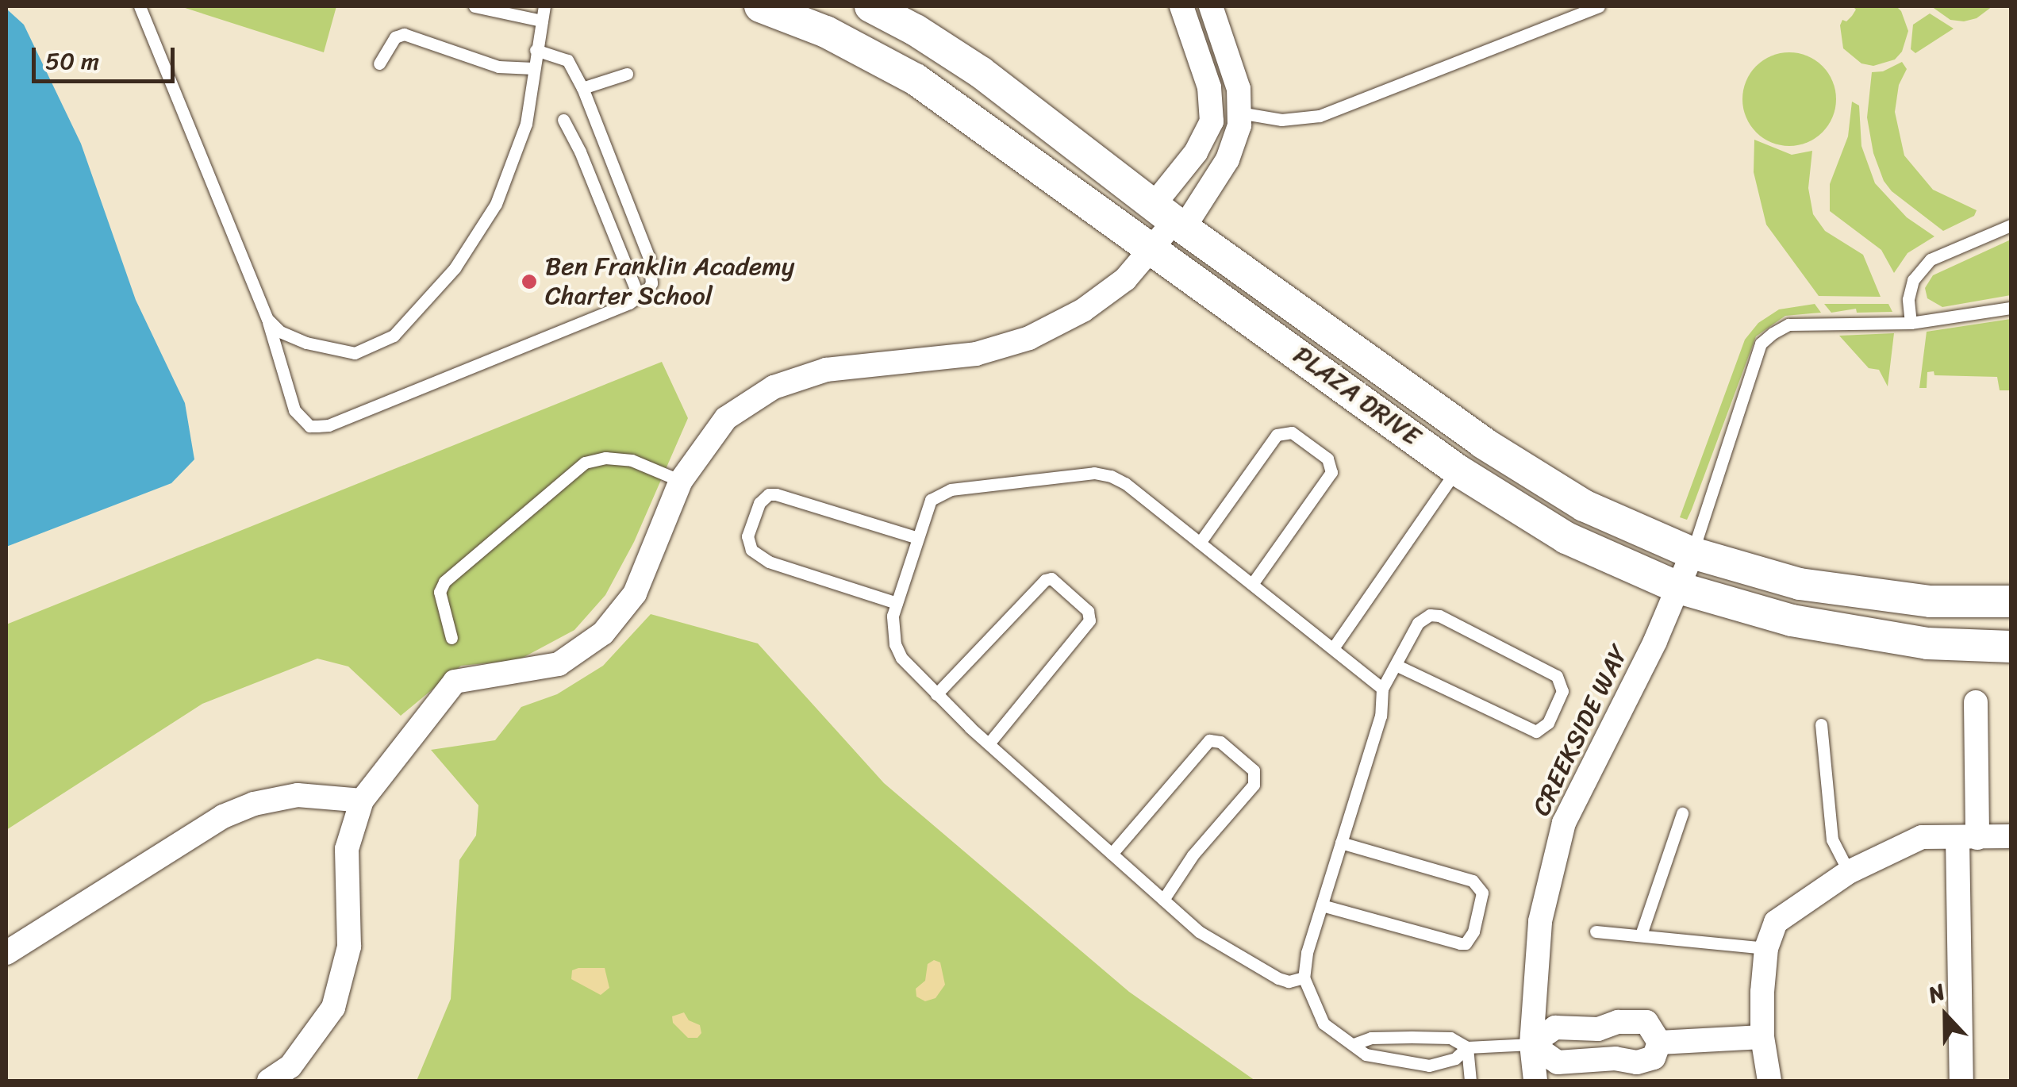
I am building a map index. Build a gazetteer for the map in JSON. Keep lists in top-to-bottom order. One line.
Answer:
{"streets":{"street":["PLAZA DRIVE","CREEKSIDE WAY"]},"crossings":[["PLAZA DRIVE","CREEKSIDE WAY"]],"places":["Ben Franklin Academy Charter School"],"scale_bar":"50 m","north":"top"}
